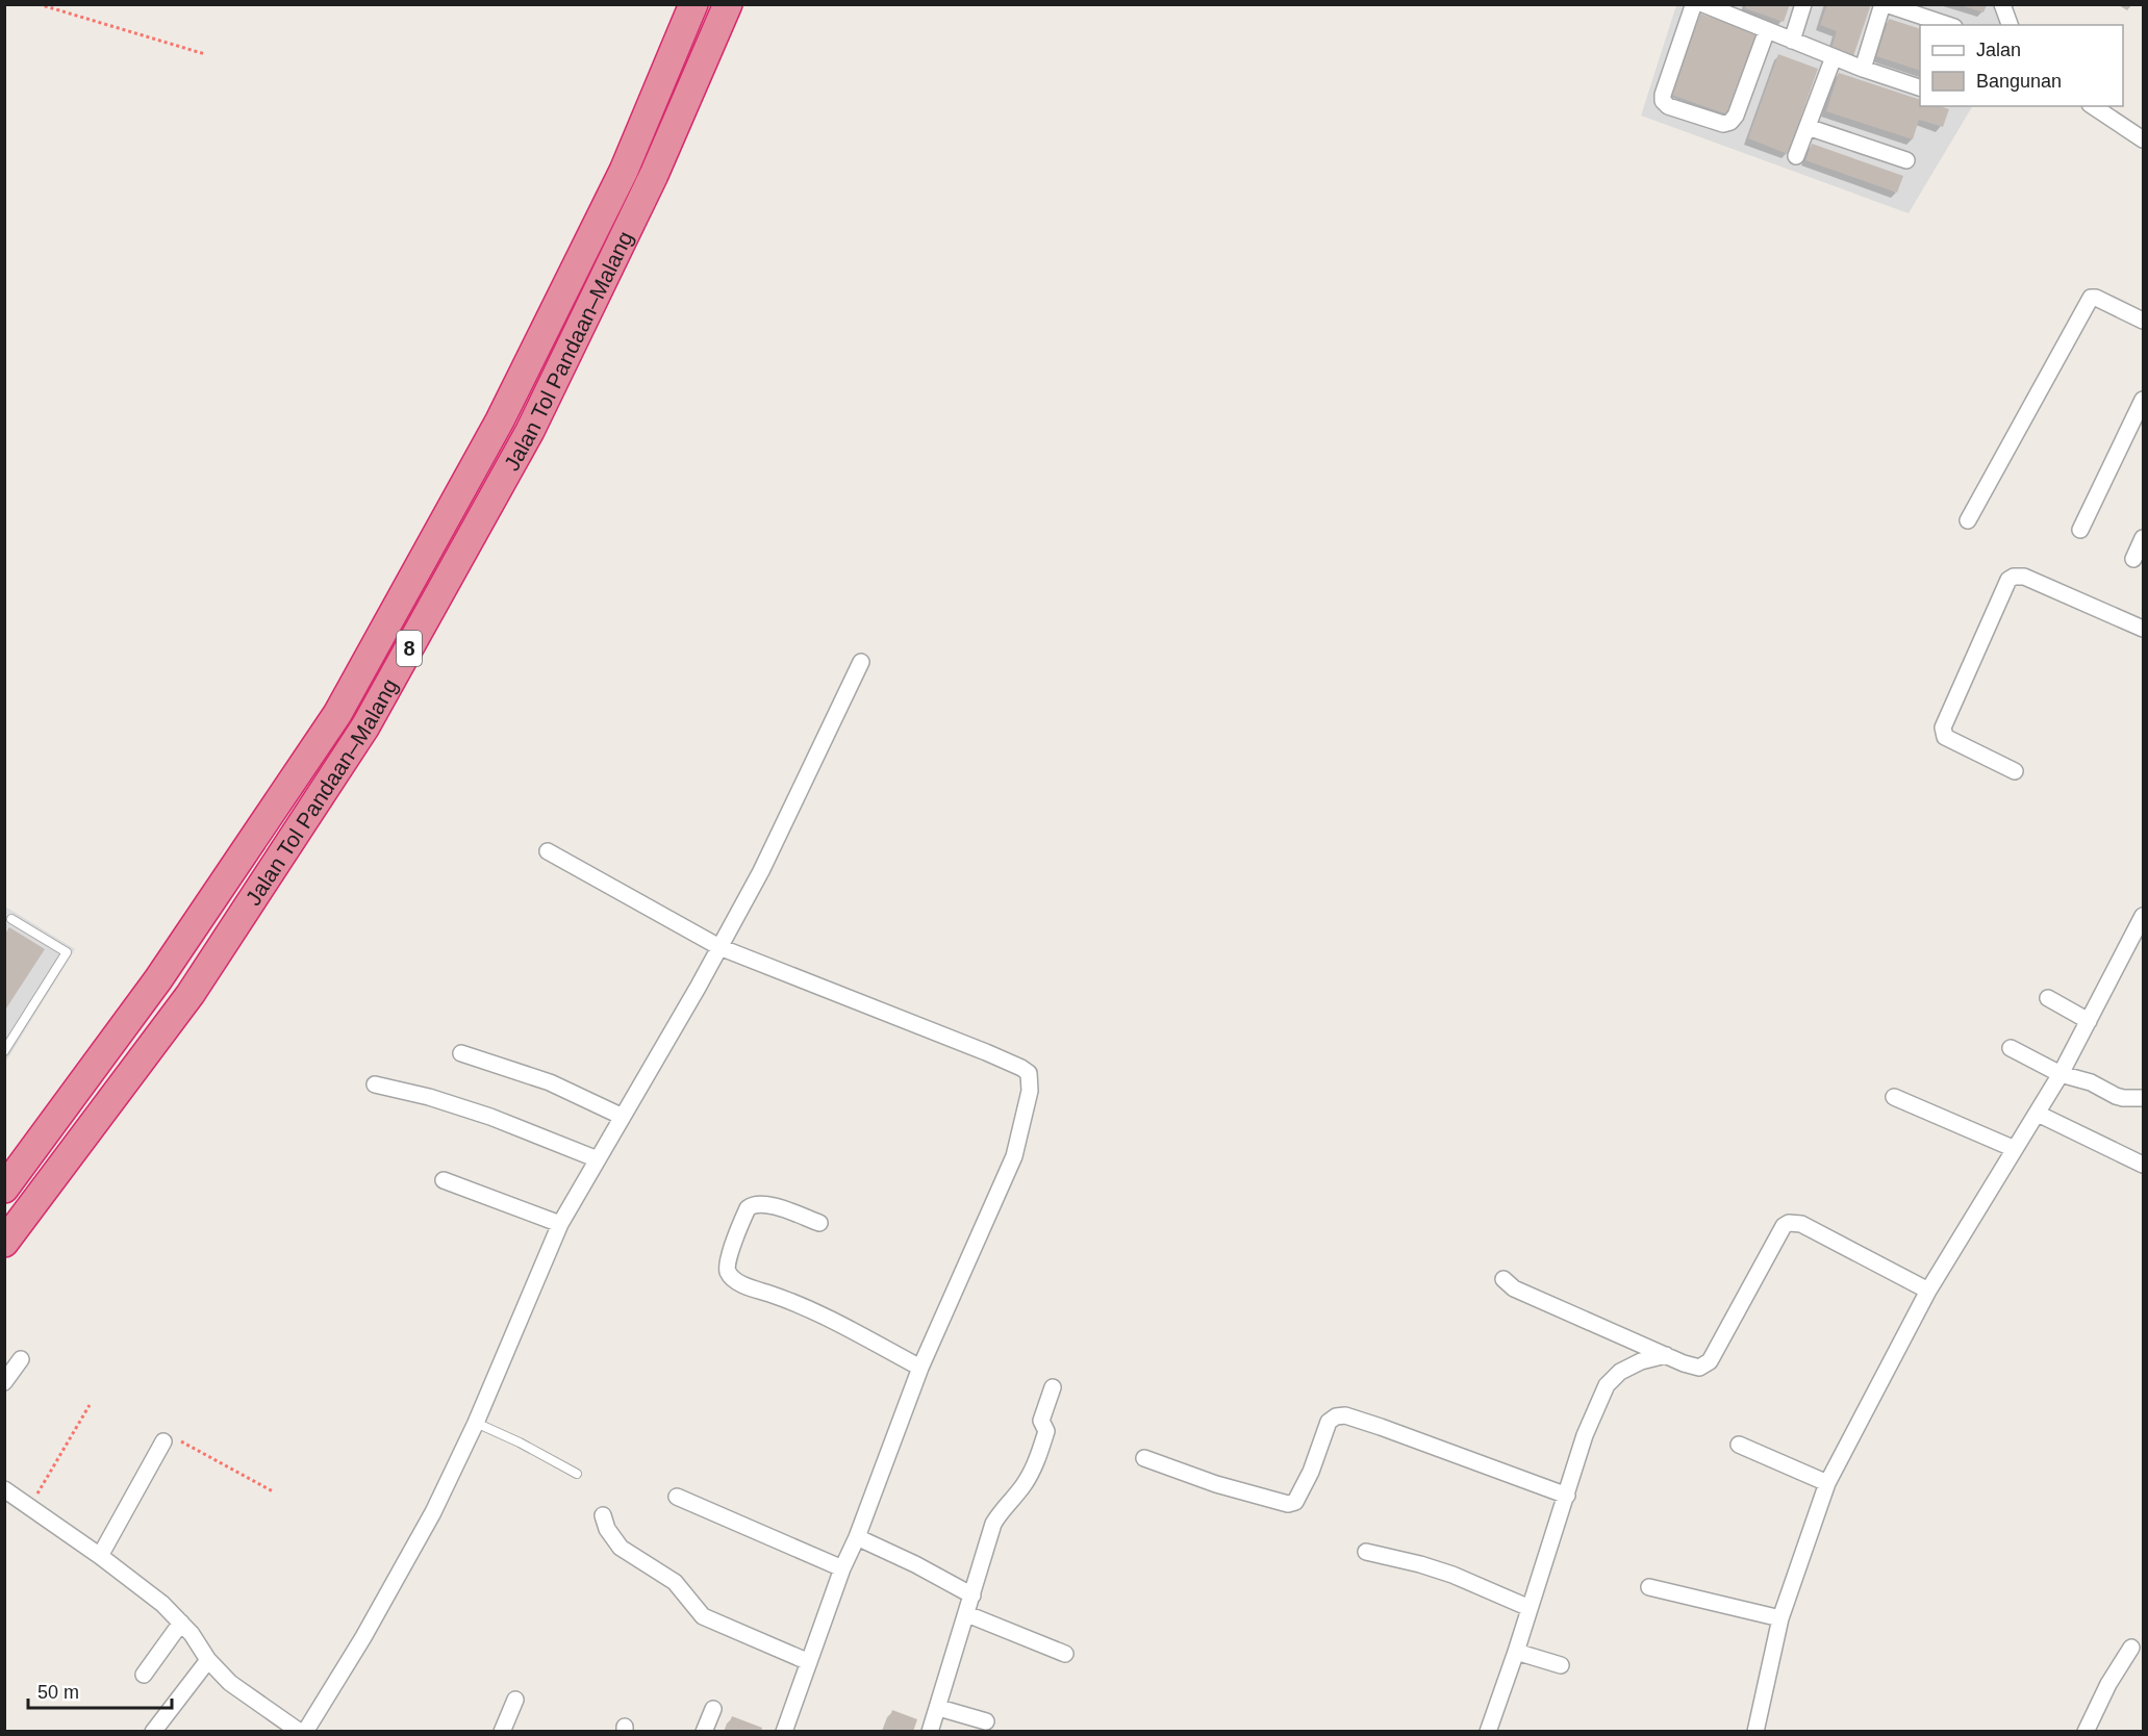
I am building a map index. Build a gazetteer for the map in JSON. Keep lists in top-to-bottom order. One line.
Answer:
{"streets":{"highway":["Jalan Tol Pandaan–Malang","8"]},"legend":["Jalan","Bangunan"],"scale_bar":"50 m"}
